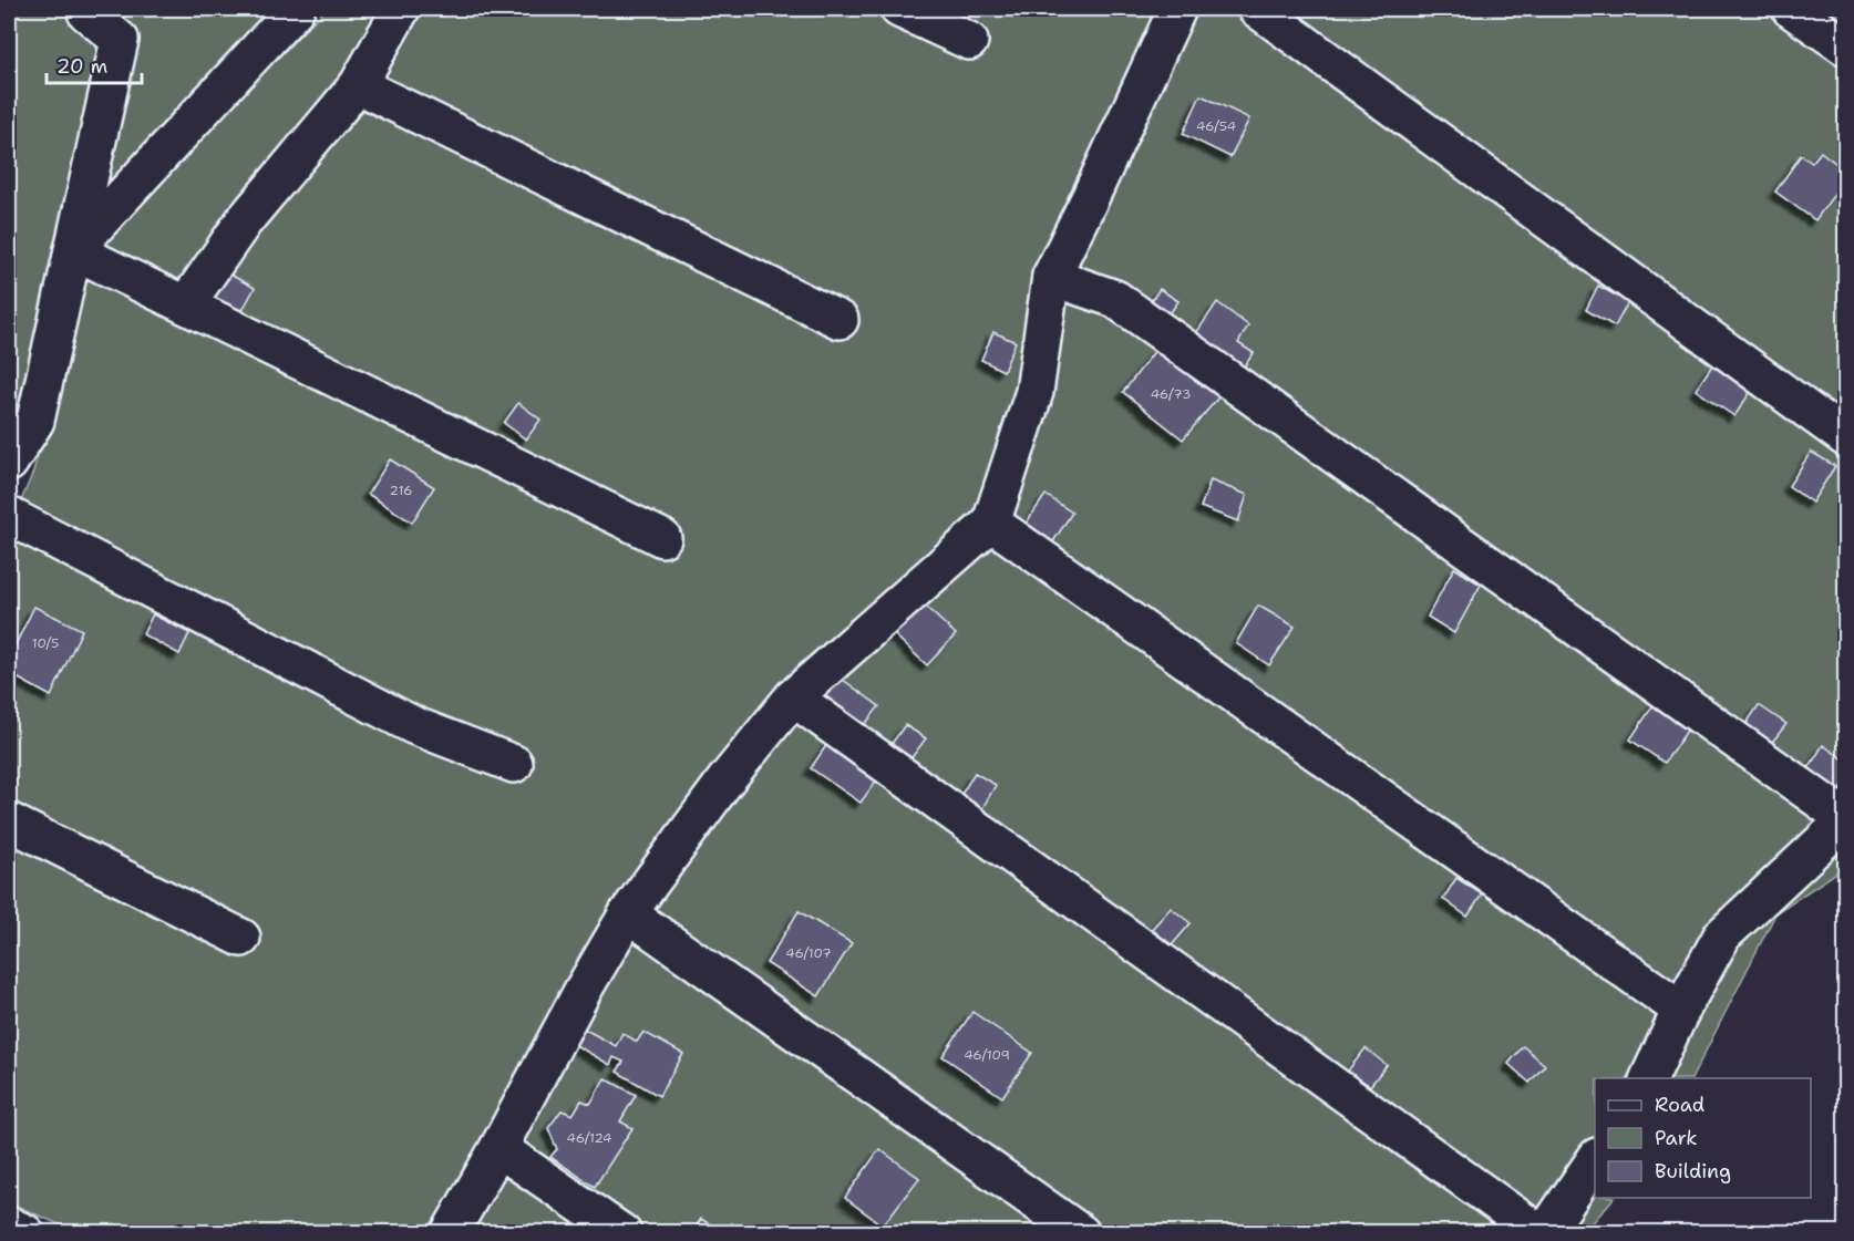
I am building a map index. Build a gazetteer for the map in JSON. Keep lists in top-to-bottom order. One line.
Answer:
{"house_numbers":["46/54","46/73","216","10/5","46/107","46/109","46/124"],"legend":["Road","Park","Building"],"scale_bar":"20 m"}
